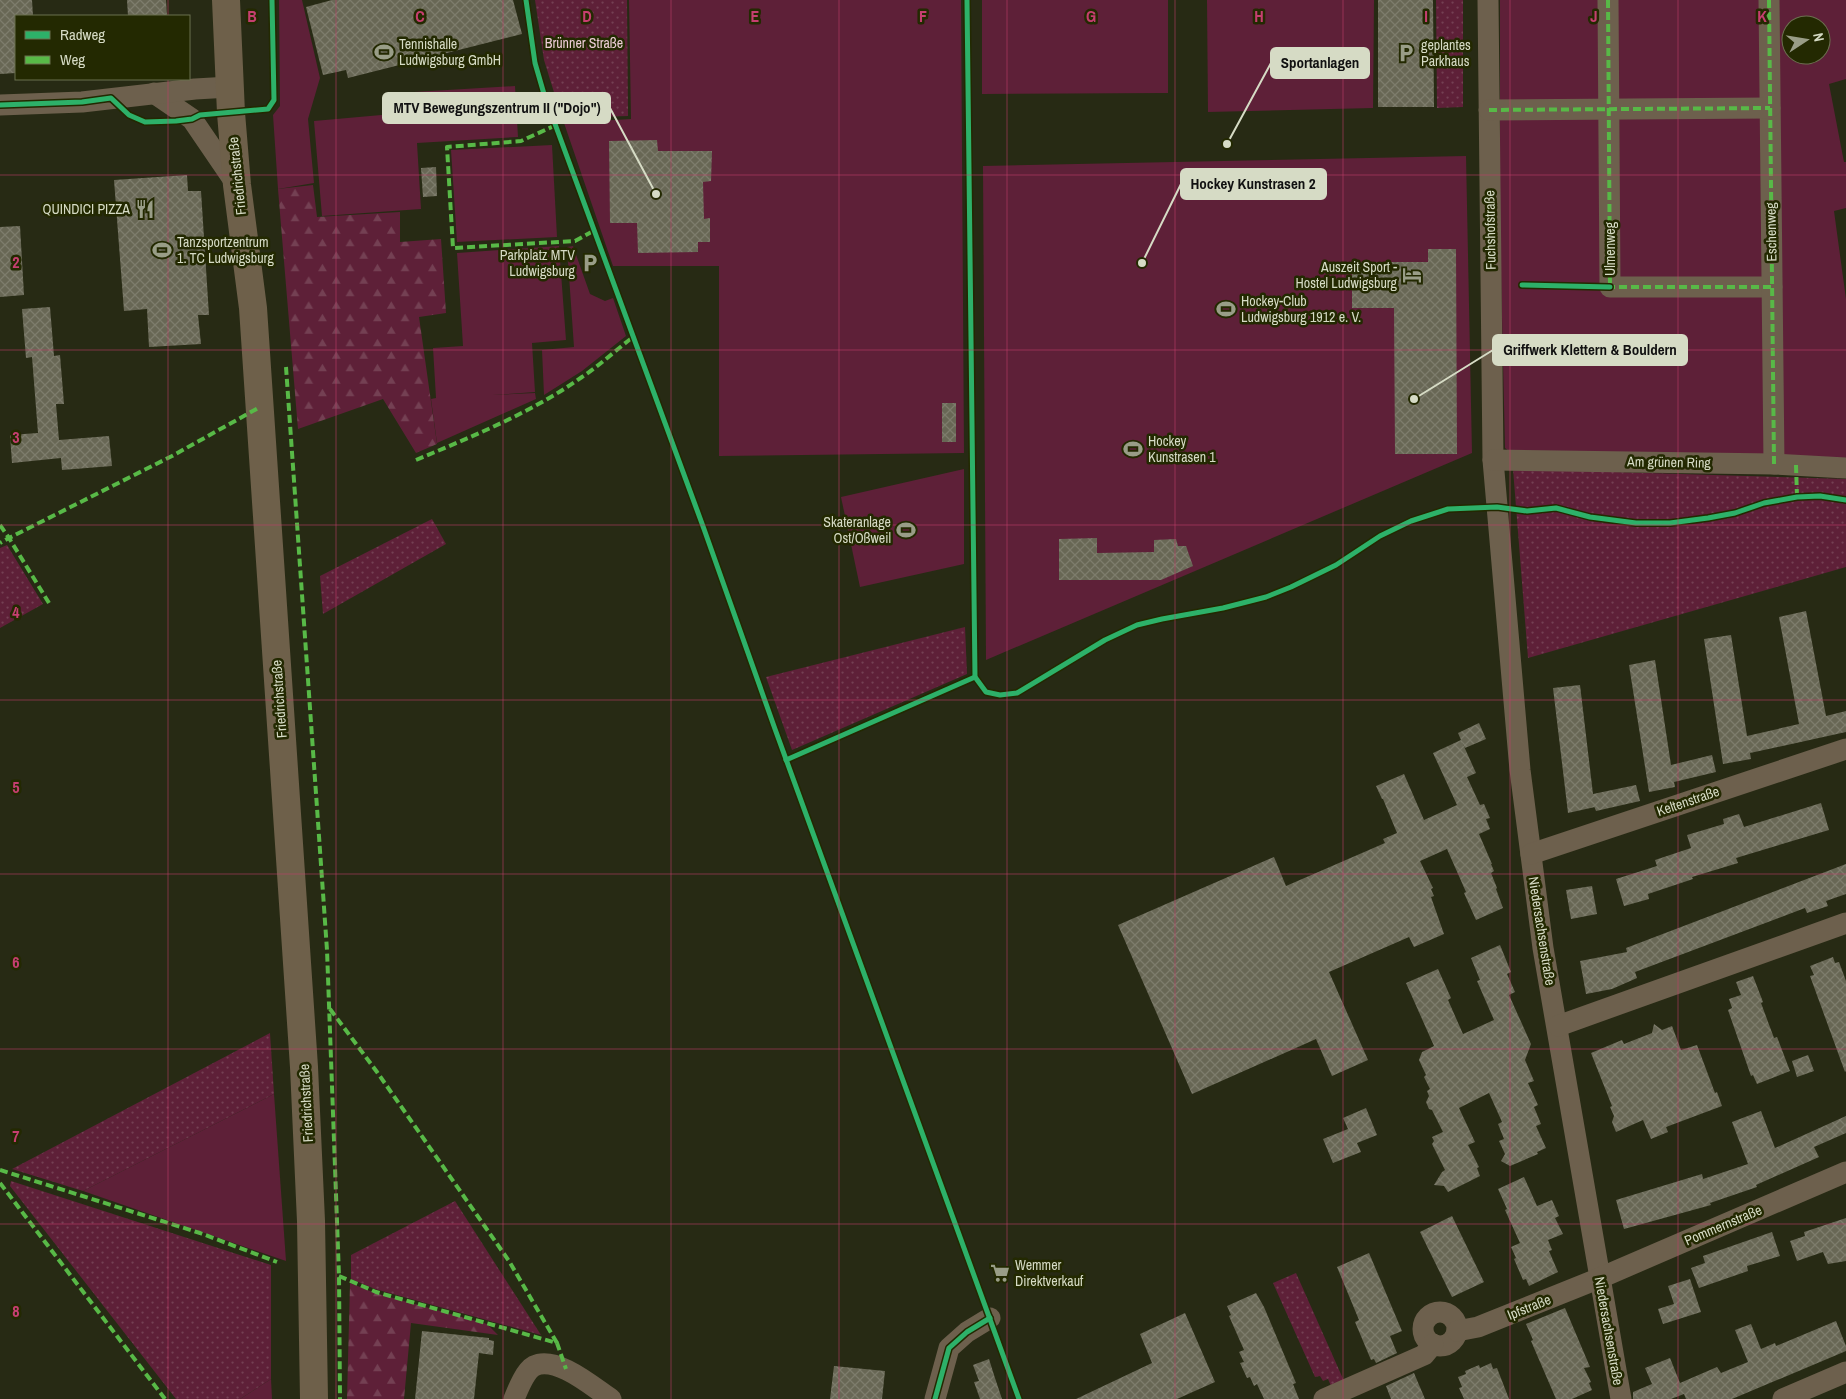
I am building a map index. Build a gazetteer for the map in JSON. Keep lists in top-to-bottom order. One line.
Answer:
{"streets":{"main road":["Friedrichstraße"],"street":["Fuchshofstraße","Eschenweg","Ulmenweg","Am grünen Ring","Keltenstraße","Niedersachsenstraße","Pommernstraße","Ipfstraße"]},"crossings":[["Fuchshofstraße","Am grünen Ring"],["Fuchshofstraße","Niedersachsenstraße"],["Eschenweg","Ulmenweg"],["Eschenweg","Am grünen Ring"],["Am grünen Ring","Niedersachsenstraße"],["Keltenstraße","Niedersachsenstraße"],["Niedersachsenstraße","Pommernstraße"],["Niedersachsenstraße","Ipfstraße"],["Pommernstraße","Ipfstraße"]],"parks":["Brünner Straße"],"places":{"sports":["Tennishalle Ludwigsburg GmbH","Tanzsportzentrum 1. TC Ludwigsburg","Hockey-Club Ludwigsburg 1912 e. V.","Hockey Kunstrasen 1","Skateranlage Ost/Oßweil"],"parking":["geplantes Parkhaus","Parkplatz MTV Ludwigsburg"],"other":["Sportanlagen","MTV Bewegungszentrum II (\"Dojo\")","Hockey Kunstrasen 2","Griffwerk Klettern & Bouldern"],"restaurant":["QUINDICI PIZZA"],"hotel":["Auszeit Sport - Hostel Ludwigsburg"],"supermarket":["Wemmer Direktverkauf"]},"legend":["Radweg","Weg"],"north":"right","grid":{"columns":["B","C","D","E","F","G","H","I","J","K"],"rows":["2","3","4","5","6","7","8"]}}
